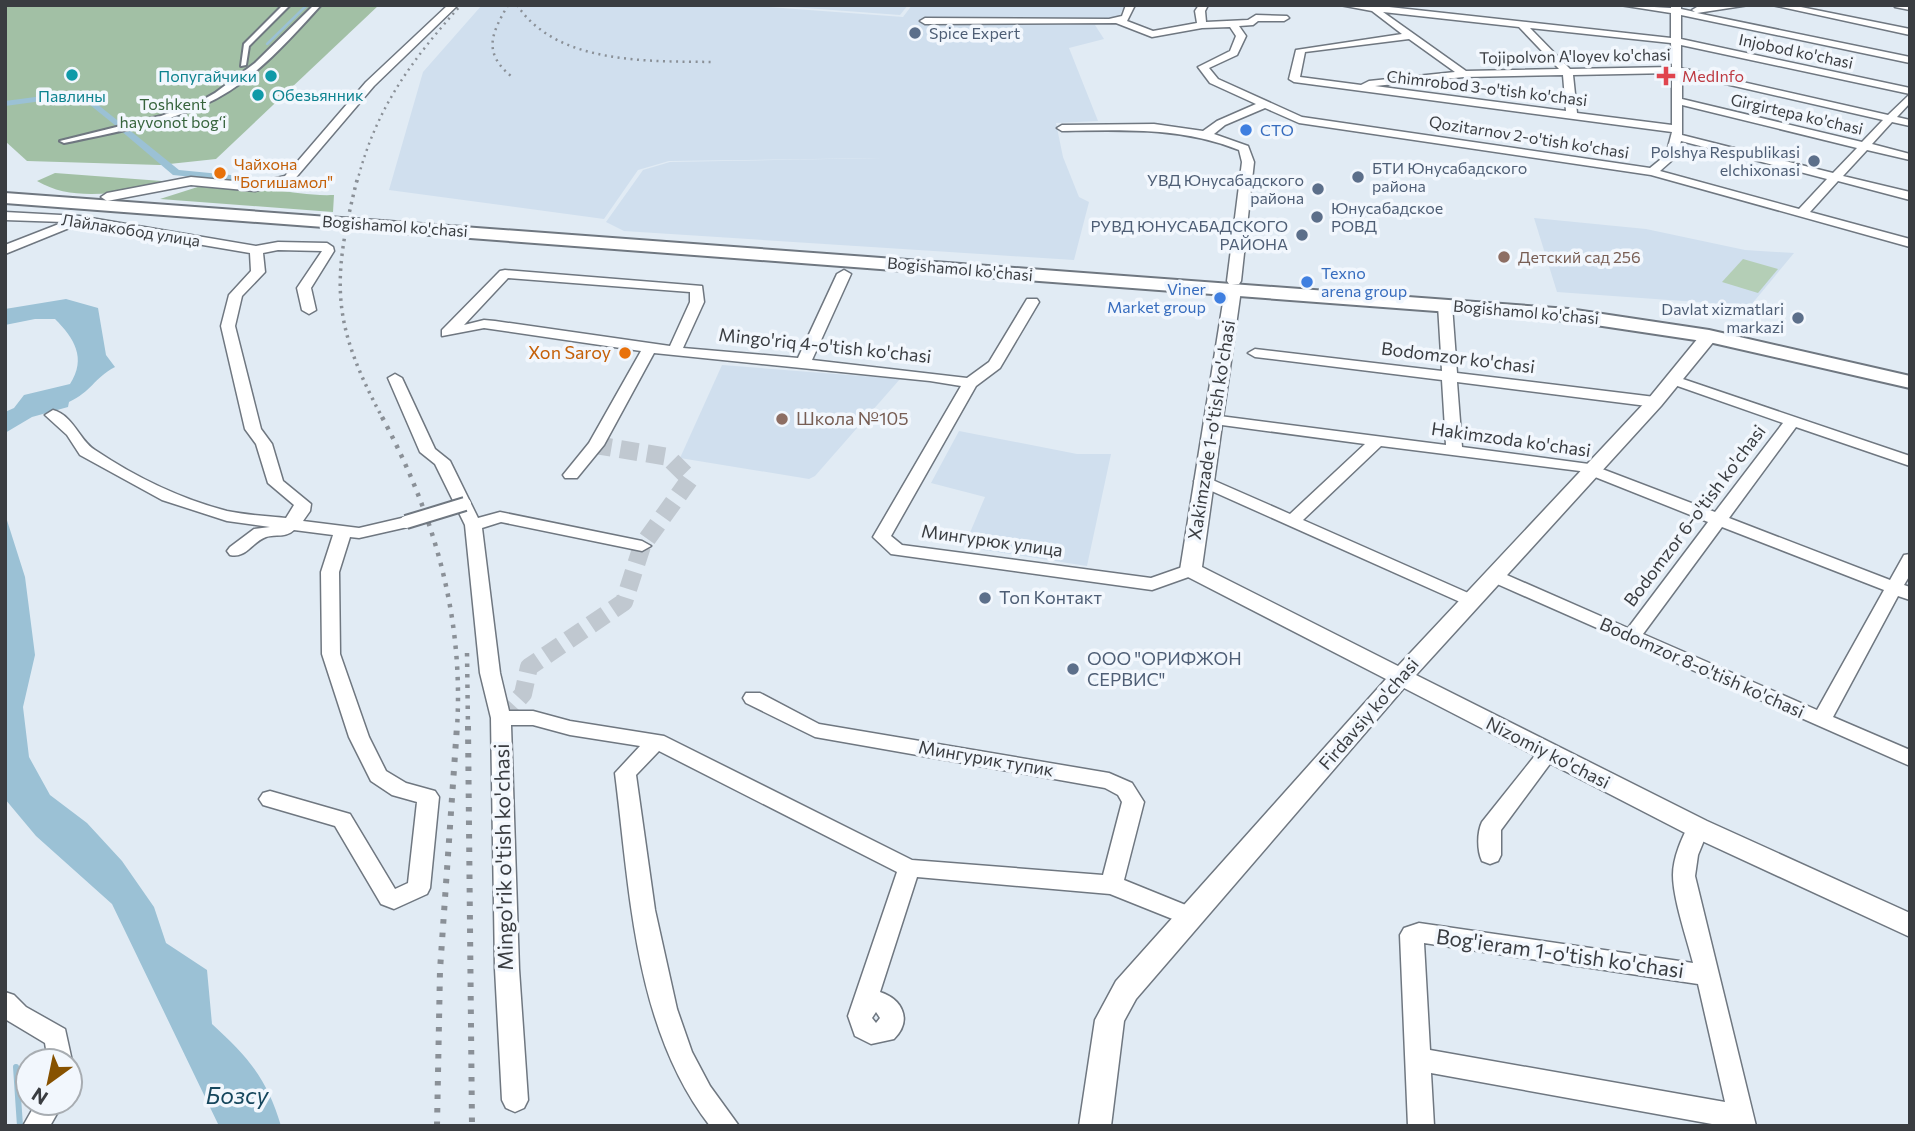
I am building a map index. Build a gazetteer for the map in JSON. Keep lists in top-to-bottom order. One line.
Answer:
{"streets":{"main road":["Bogishamol ko'chasi"],"street":["Injobod ko'chasi","Tojipolvon A'loyev ko'chasi","Chimrobod 3-o'tish ko'chasi","Girgirtepa ko'chasi","Qozitarnov 2-o'tish ko'chasi","Лайлакобод улица","Mingo'riq 4-o'tish ko'chasi","Bodomzor ko'chasi","Xakimzade 1-o'tish ko'chasi","Hakimzoda ko'chasi","Bodomzor 6-o'tish ko'chasi","Мингурюк улица","Bodomzor 8-o'tish ko'chasi","Firdavsiy ko'chasi","Nizomiy ko'chasi","Мингурик тупик","Mingo'rik o'tish ko'chasi","Bog'ieram 1-o'tish ko'chasi"]},"crossings":[["Tojipolvon A'loyev ko'chasi","Chimrobod 3-o'tish ko'chasi"],["Bogishamol ko'chasi","Xakimzade 1-o'tish ko'chasi"],["Bogishamol ko'chasi","Firdavsiy ko'chasi"],["Mingo'riq 4-o'tish ko'chasi","Мингурюк улица"],["Bodomzor ko'chasi","Firdavsiy ko'chasi"],["Xakimzade 1-o'tish ko'chasi","Hakimzoda ko'chasi"],["Xakimzade 1-o'tish ko'chasi","Мингурюк улица"],["Xakimzade 1-o'tish ko'chasi","Nizomiy ko'chasi"],["Hakimzoda ko'chasi","Bodomzor 6-o'tish ko'chasi"],["Hakimzoda ko'chasi","Firdavsiy ko'chasi"],["Bodomzor 6-o'tish ko'chasi","Bodomzor 8-o'tish ko'chasi"],["Мингурюк улица","Nizomiy ko'chasi"],["Bodomzor 8-o'tish ko'chasi","Firdavsiy ko'chasi"],["Firdavsiy ko'chasi","Nizomiy ko'chasi"],["Firdavsiy ko'chasi","Mingo'rik o'tish ko'chasi"],["Мингурик тупик","Mingo'rik o'tish ko'chasi"]],"water":["Бозсу"],"parks":["Toshkent hayvonot bogʻi"],"places":{"other":["Spice Expert","Павлины","Попугайчики","Обезьянник","СТО","Polshya Respublikasi elchixonasi","Чайхона \"Богишамол\"","БТИ Юнусабадского района","УВД Юнусабадского района","Юнусабадское РОВД","РУВД ЮНУСАБАДСКОГО РАЙОНА","Детский сад 256","Texno arena group","Viner Market group","Davlat xizmatlari markazi","Xon Saroy","Школа №105","Топ Контакт","ООО \"ОРИФЖОН СЕРВИС\""],"health":["MedInfo"]},"north":"bottom left"}
